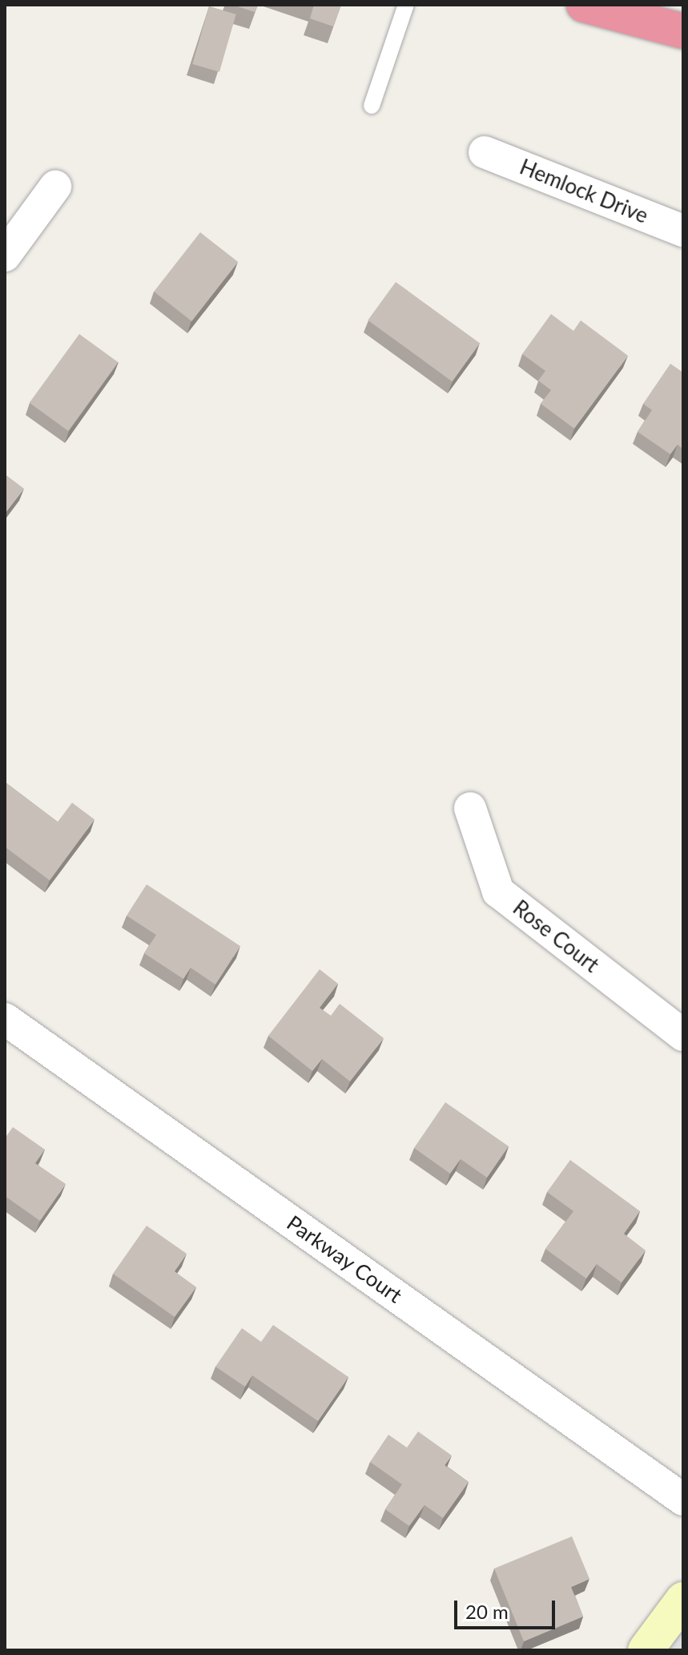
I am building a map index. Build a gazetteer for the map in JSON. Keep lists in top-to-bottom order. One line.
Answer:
{"streets":{"street":["Hemlock Drive","Rose Court","Parkway Court"]},"scale_bar":"20 m"}
